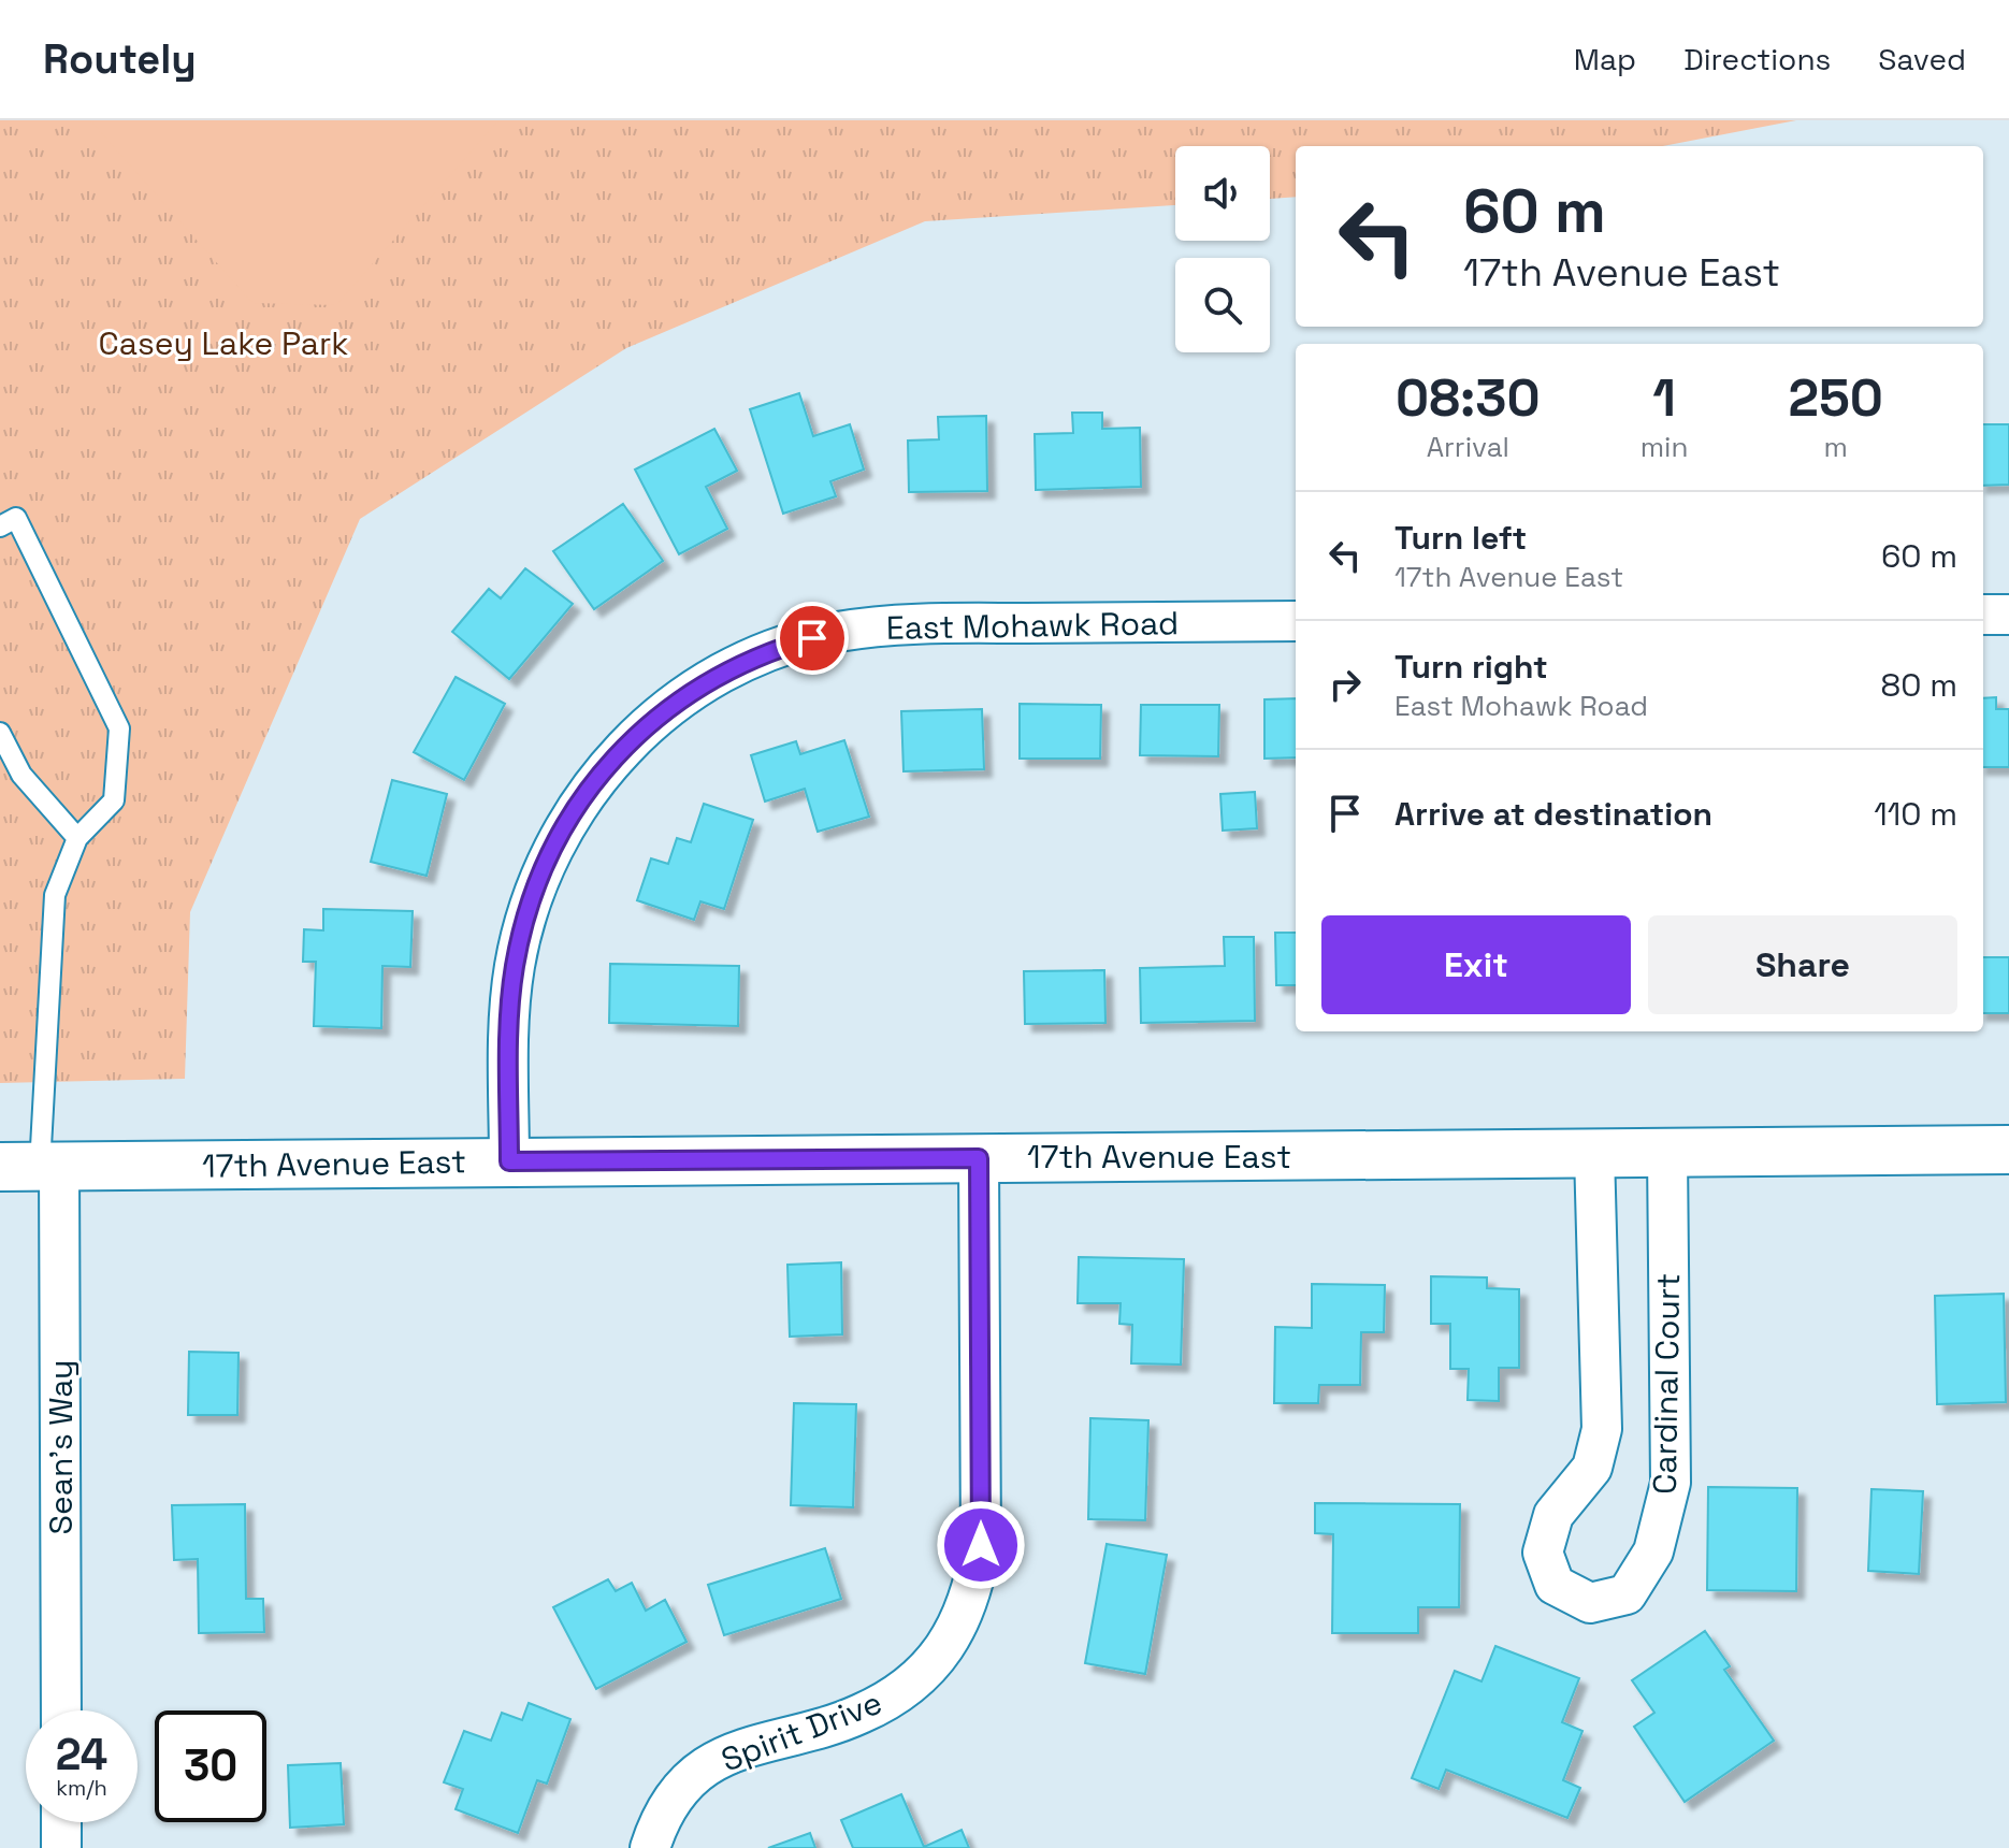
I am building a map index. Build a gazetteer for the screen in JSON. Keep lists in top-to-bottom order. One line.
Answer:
{"streets":{"street":["East Mohawk Road","17th Avenue East","Cardinal Court","Sean's Way","Spirit Drive"]},"crossings":[["East Mohawk Road","17th Avenue East"],["17th Avenue East","Cardinal Court"],["17th Avenue East","Sean's Way"],["17th Avenue East","Spirit Drive"]],"parks":["Casey Lake Park"],"page":{"header":"Routely","nav":["Map","Directions","Saved"],"turn":["60 m","17th Avenue East"],"eta":["08:30","Arrival","1","min","250","m"],"list":[{"name":"Turn left","note":"17th Avenue East","value":"60 m"},{"name":"Turn right","note":"East Mohawk Road","value":"80 m"},{"name":"Arrive at destination","value":"110 m"}],"buttons":["Exit","Share"],"speed":"24 km/h","limit":"30"}}
